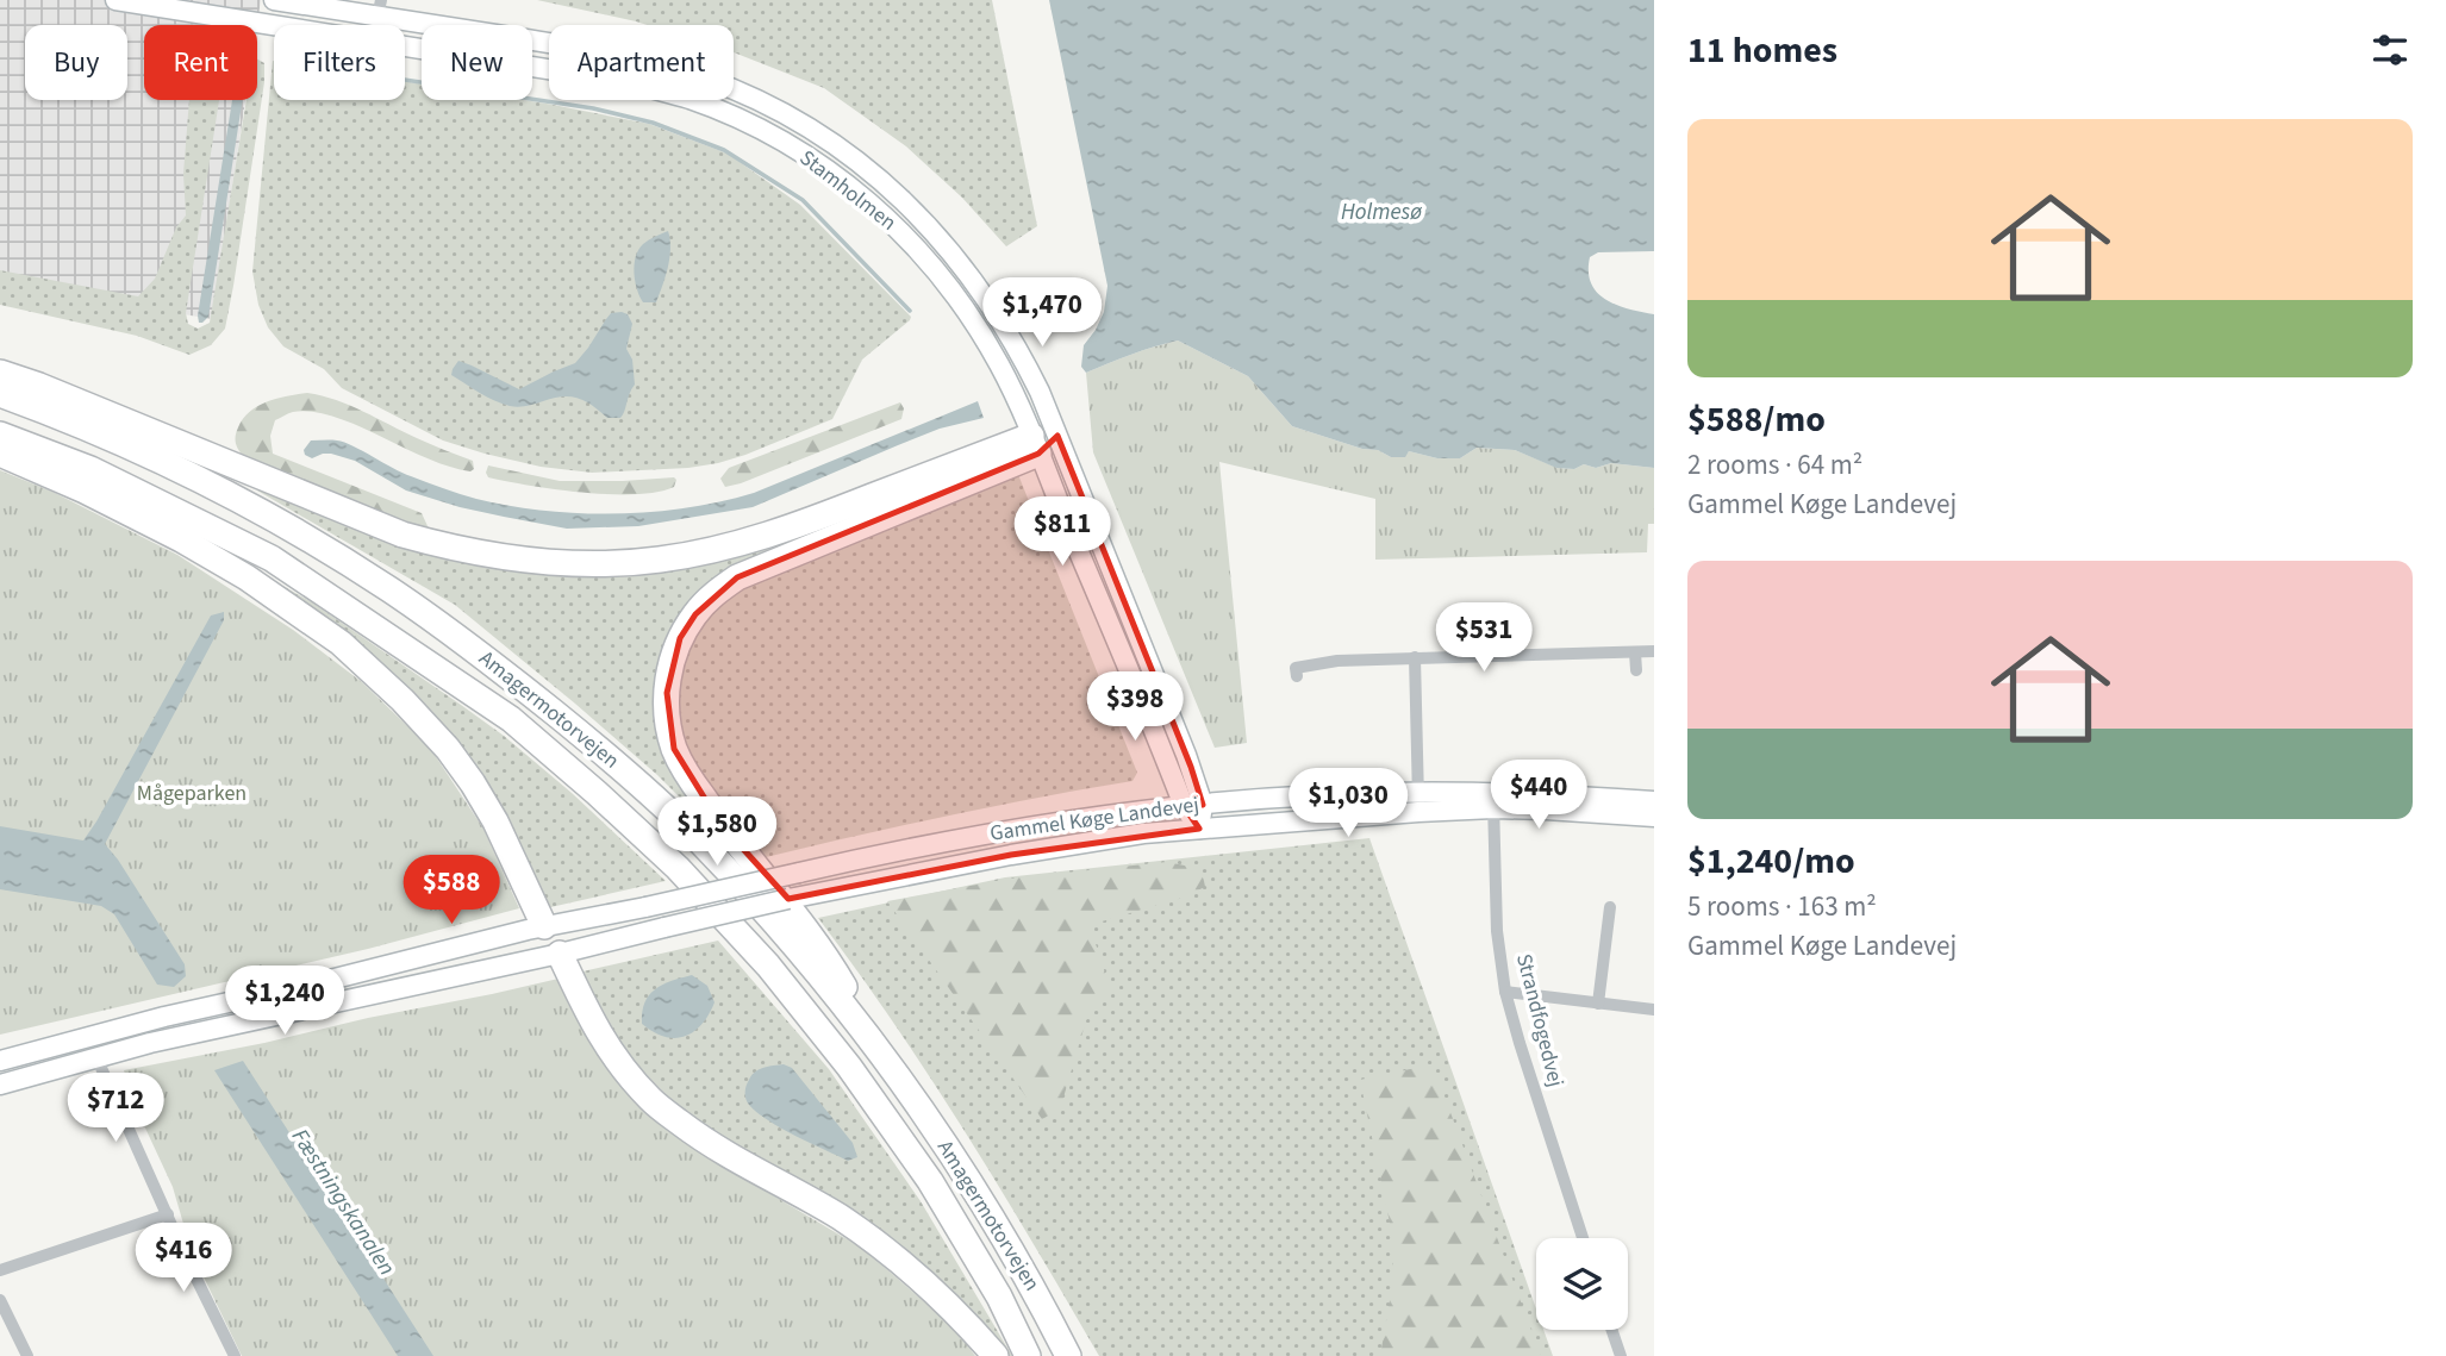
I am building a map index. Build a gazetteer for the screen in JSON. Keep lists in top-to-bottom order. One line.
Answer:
{"streets":{"highway":["Amagermotorvejen"],"main road":["Stamholmen","Gammel Køge Landevej"],"street":["Strandfogedvej"]},"crossings":[["Stamholmen","Gammel Køge Landevej"],["Gammel Køge Landevej","Strandfogedvej"]],"water":["Holmesø","Fæstningskanalen"],"parks":["Mågeparken"],"page":{"heading":"11 homes","chip":["Buy","Rent","Filters","New","Apartment"],"list":[{"name":"$588/mo","note":"2 rooms · 64 m² · Gammel Køge Landevej"},{"name":"$1,240/mo","note":"5 rooms · 163 m² · Gammel Køge Landevej"}],"price":["$1,470","$811","$531","$398","$440","$1,030","$1,580","$588","$1,240","$712","$416"]}}
